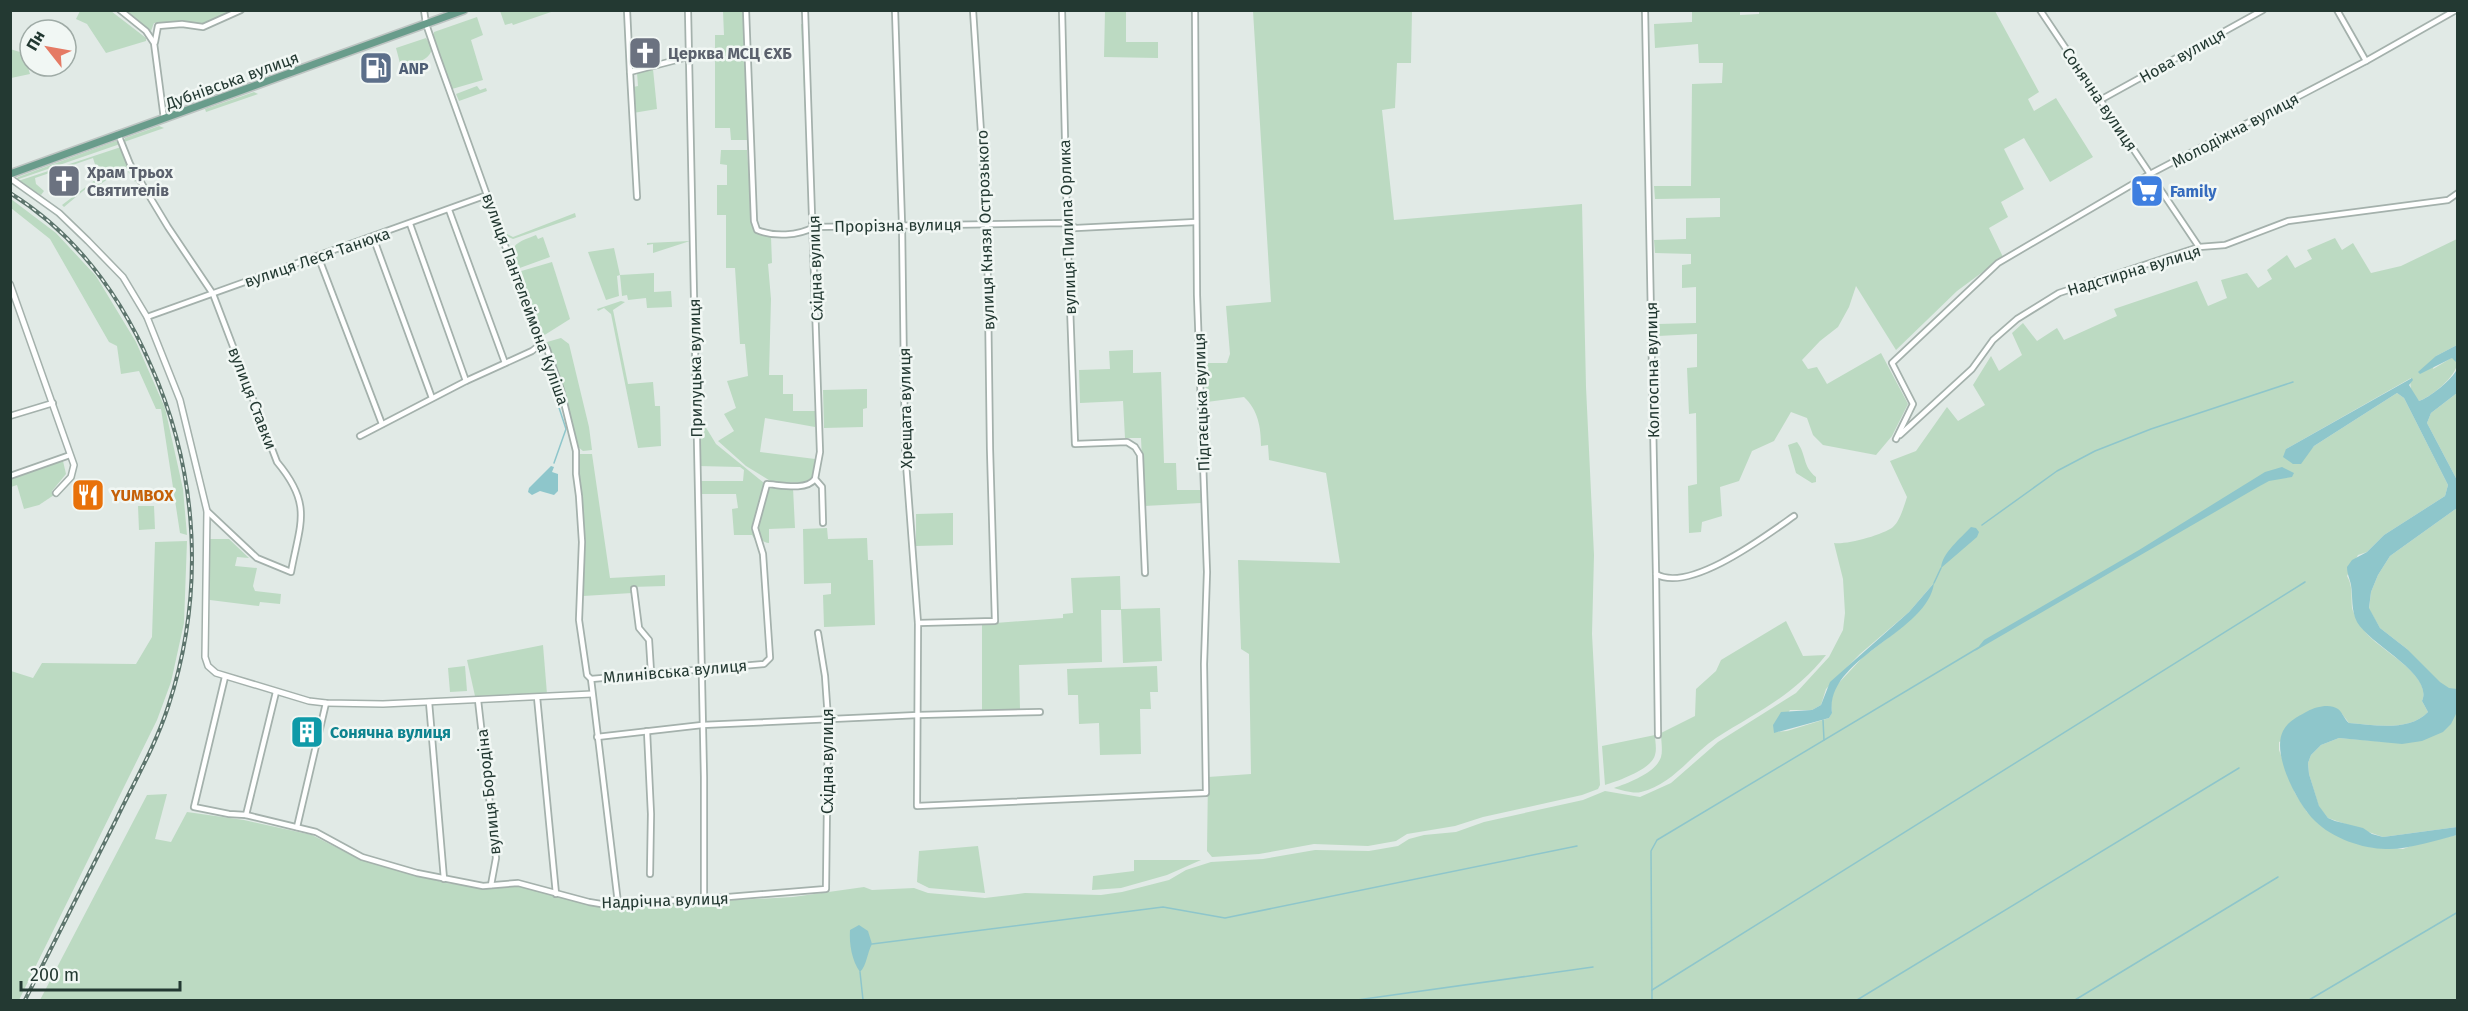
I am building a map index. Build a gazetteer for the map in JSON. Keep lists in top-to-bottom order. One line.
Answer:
{"streets":{"main road":["Дубнівська вулиця"],"street":["Нова вулиця","Сонячна вулиця","Молодіжна вулиця","Прорізна вулиця","вулиця Пилипа Орлика","вулиця Князя Острозького","вулиця Леся Танюка","Східна вулиця","Надстирна вулиця","вулиця Пантелеймона Куліша","Прилуцька вулиця","Колгоспна вулиця","вулиця Ставки","Підгаєцька вулиця","Хрещата вулиця","Млинівська вулиця","вулиця Бородіна","Надрічна вулиця"]},"crossings":[["Нова вулиця","Сонячна вулиця"],["Дубнівська вулиця","вулиця Пантелеймона Куліша"],["Сонячна вулиця","Молодіжна вулиця"],["Сонячна вулиця","Надстирна вулиця"],["Молодіжна вулиця","Надстирна вулиця"],["Прорізна вулиця","вулиця Пилипа Орлика"],["Прорізна вулиця","вулиця Князя Острозького"],["Прорізна вулиця","Східна вулиця"],["Прорізна вулиця","Підгаєцька вулиця"],["Прорізна вулиця","Хрещата вулиця"],["вулиця Князя Острозького","Хрещата вулиця"],["вулиця Леся Танюка","вулиця Пантелеймона Куліша"],["вулиця Леся Танюка","вулиця Ставки"],["Східна вулиця","Млинівська вулиця"],["Східна вулиця","Надрічна вулиця"],["вулиця Пантелеймона Куліша","Млинівська вулиця"],["вулиця Пантелеймона Куліша","Надрічна вулиця"],["Прилуцька вулиця","Млинівська вулиця"],["Прилуцька вулиця","Надрічна вулиця"],["Підгаєцька вулиця","Хрещата вулиця"],["вулиця Бородіна","Надрічна вулиця"]],"places":{"church":["Церква МСЦ ЄХБ","Храм Трьох Святителів"],"fuel station":["ANP"],"supermarket":["Family"],"restaurant":["YUMBOX"],"building":["Сонячна вулиця"]},"scale_bar":"200 m","north":"top left"}
